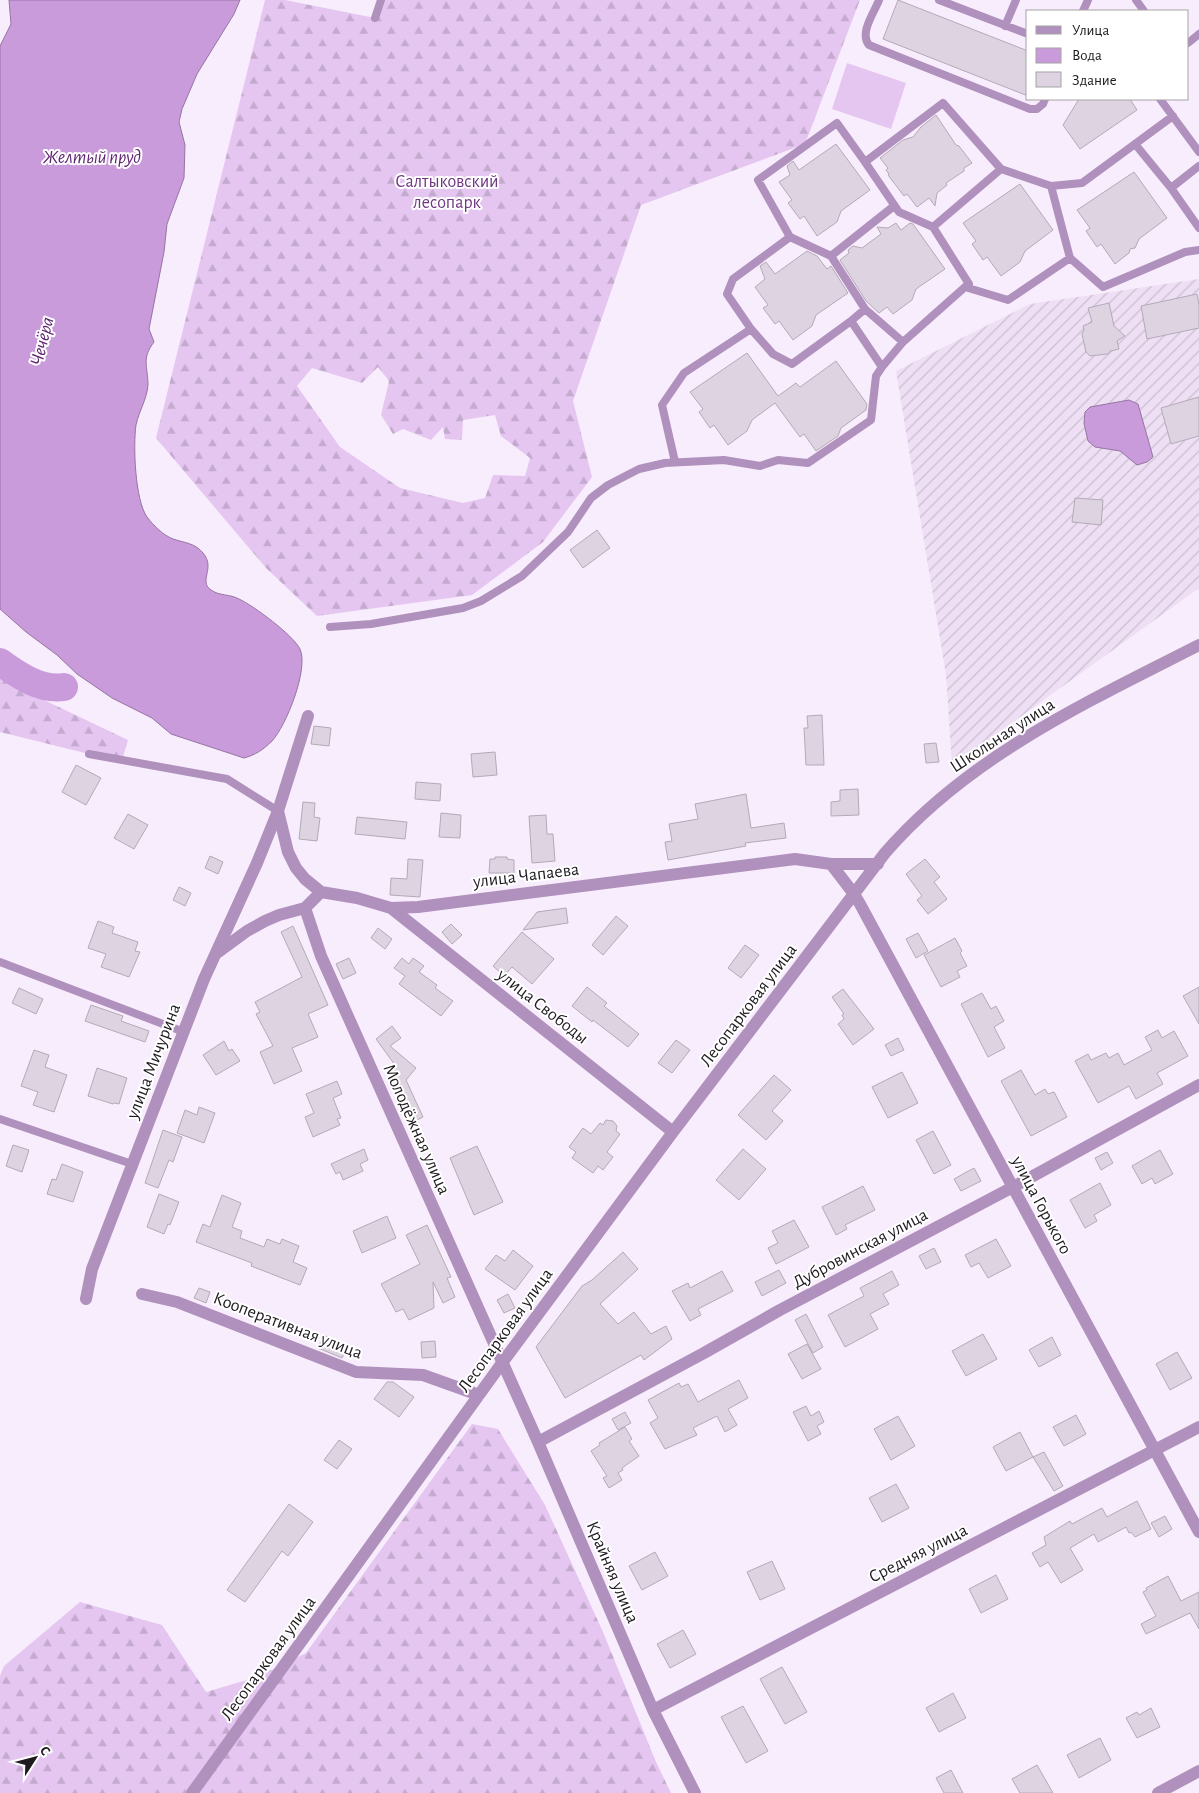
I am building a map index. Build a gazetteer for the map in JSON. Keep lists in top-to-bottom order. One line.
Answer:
{"streets":{"street":["Школьная улица","улица Чапаева","Лесопарковая улица","улица Свободы","улица Мичурина","Молодёжная улица","улица Горького","Дубровинская улица","Кооперативная улица","Средняя улица","Крайняя улица"]},"crossings":[["Школьная улица","улица Чапаева"],["Школьная улица","Лесопарковая улица"],["Школьная улица","улица Горького"],["улица Чапаева","улица Свободы"],["улица Чапаева","улица Мичурина"],["Лесопарковая улица","улица Свободы"],["Лесопарковая улица","Молодёжная улица"],["Лесопарковая улица","улица Горького"],["Лесопарковая улица","Кооперативная улица"],["Лесопарковая улица","Крайняя улица"],["улица Мичурина","Молодёжная улица"],["Молодёжная улица","Крайняя улица"],["улица Горького","Дубровинская улица"],["улица Горького","Средняя улица"],["Дубровинская улица","Крайняя улица"],["Средняя улица","Крайняя улица"]],"water":["Желтый пруд","Чечёра"],"parks":["Салтыковский лесопарк"],"legend":["Улица","Вода","Здание"],"north":"top right"}
